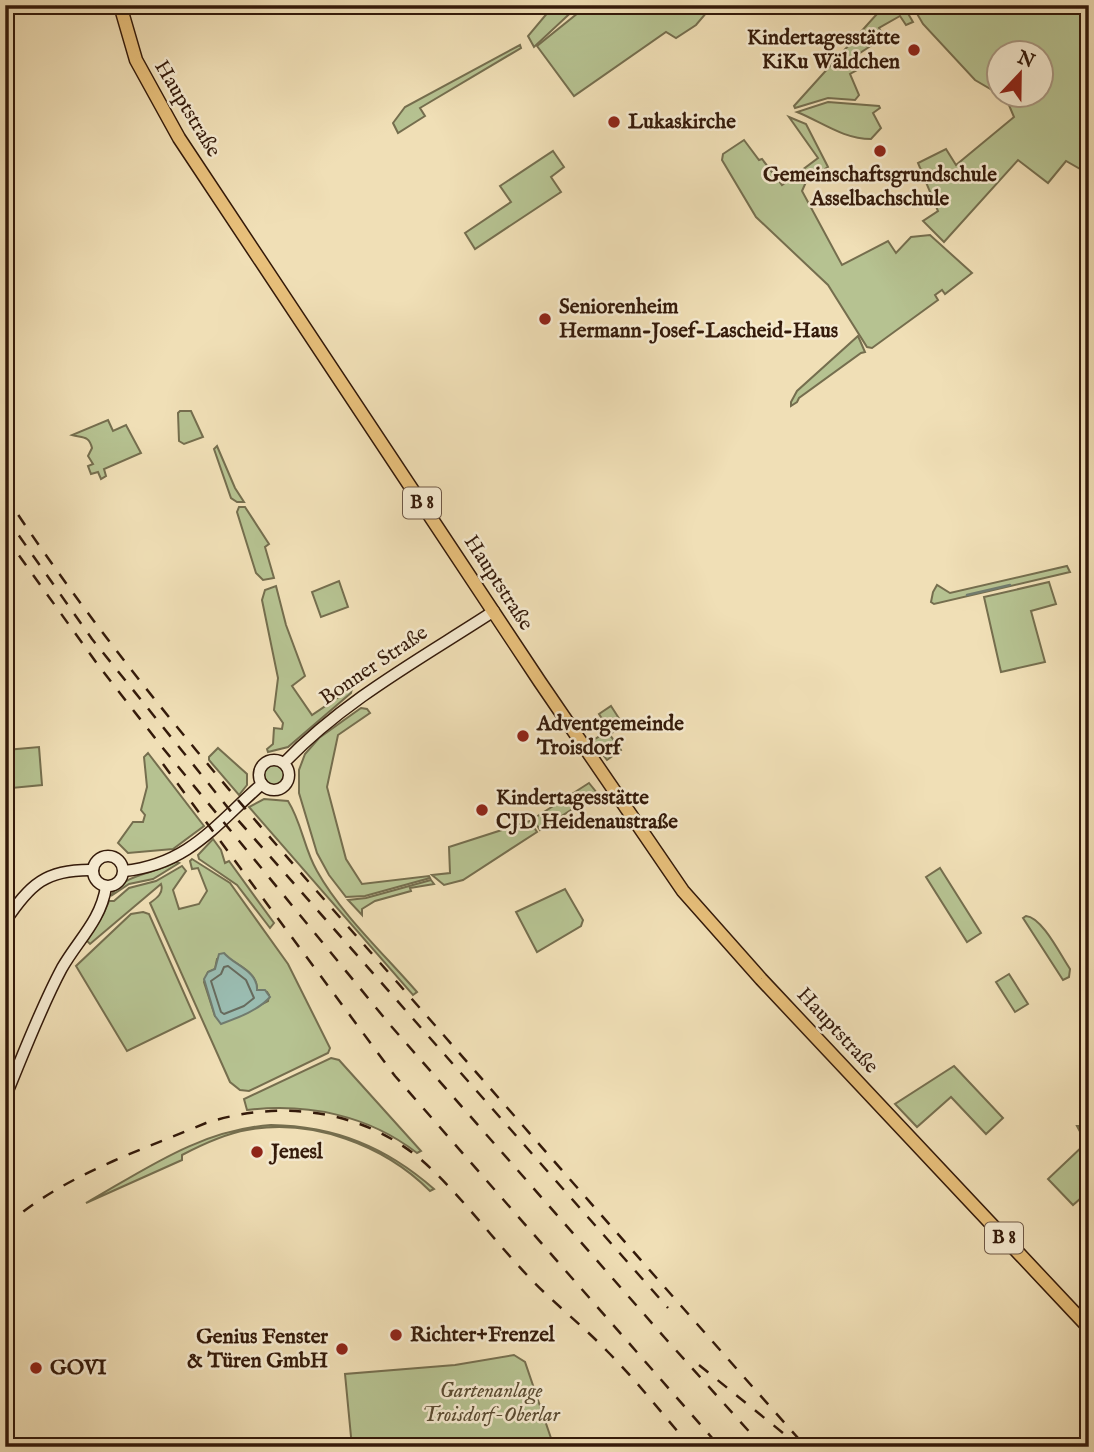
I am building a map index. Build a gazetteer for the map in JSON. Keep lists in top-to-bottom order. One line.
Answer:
{"streets":{"main road":["Hauptstraße","B 8","Bonner Straße"]},"crossings":[["Hauptstraße","Bonner Straße"]],"parks":["Gartenanlage Troisdorf-Oberlar"],"places":["Kindertagesstätte KiKu Wäldchen","Lukaskirche","Gemeinschaftsgrundschule Asselbachschule","Seniorenheim Hermann-Josef-Lascheid-Haus","Adventgemeinde Troisdorf","Kindertagesstätte CJD Heidenaustraße","Jenesl","Richter+Frenzel","Genius Fenster & Türen GmbH","GOVI"],"north":"top"}
